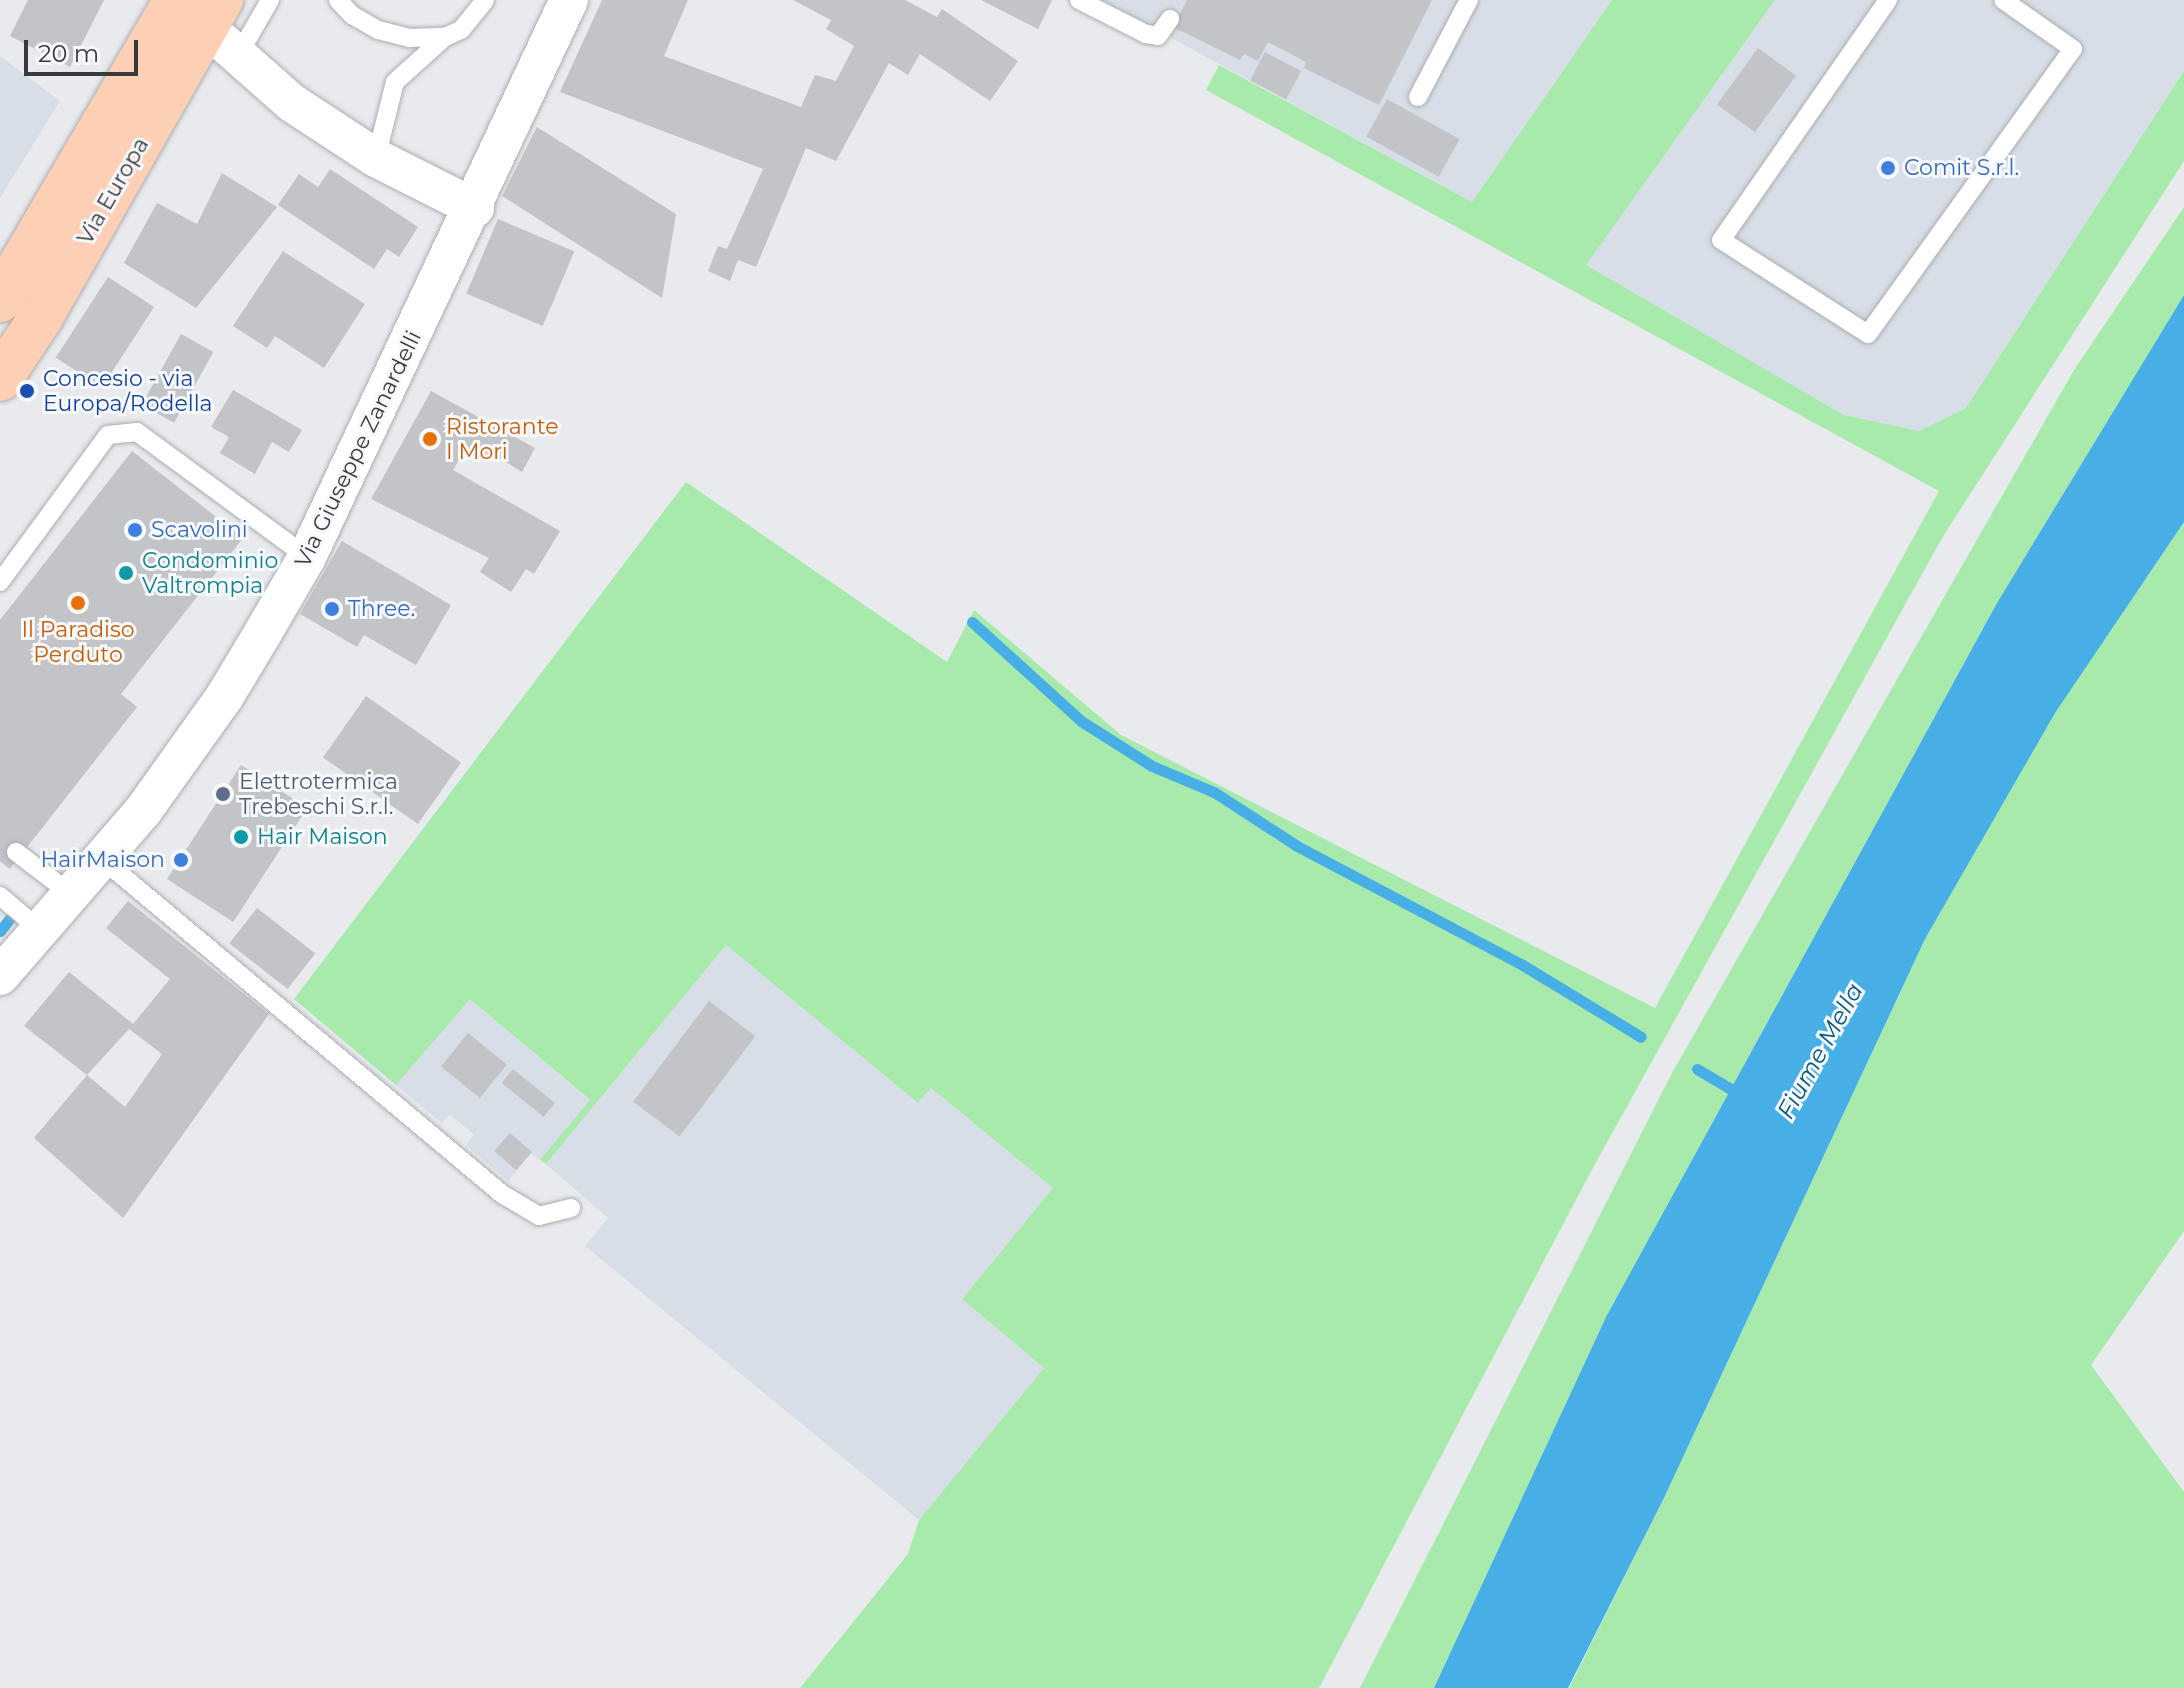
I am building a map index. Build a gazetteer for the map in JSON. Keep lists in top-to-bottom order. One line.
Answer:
{"streets":{"main road":["Via Europa"],"street":["Via Giuseppe Zanardelli"]},"water":["Fiume Mella"],"places":["Comit S.r.l.","Concesio - via Europa/Rodella","Ristorante I Mori","Scavolini","Condominio Valtrompia","Il Paradiso Perduto","Three.","Elettrotermica Trebeschi S.r.l.","Hair Maison","HairMaison"],"scale_bar":"20 m"}
